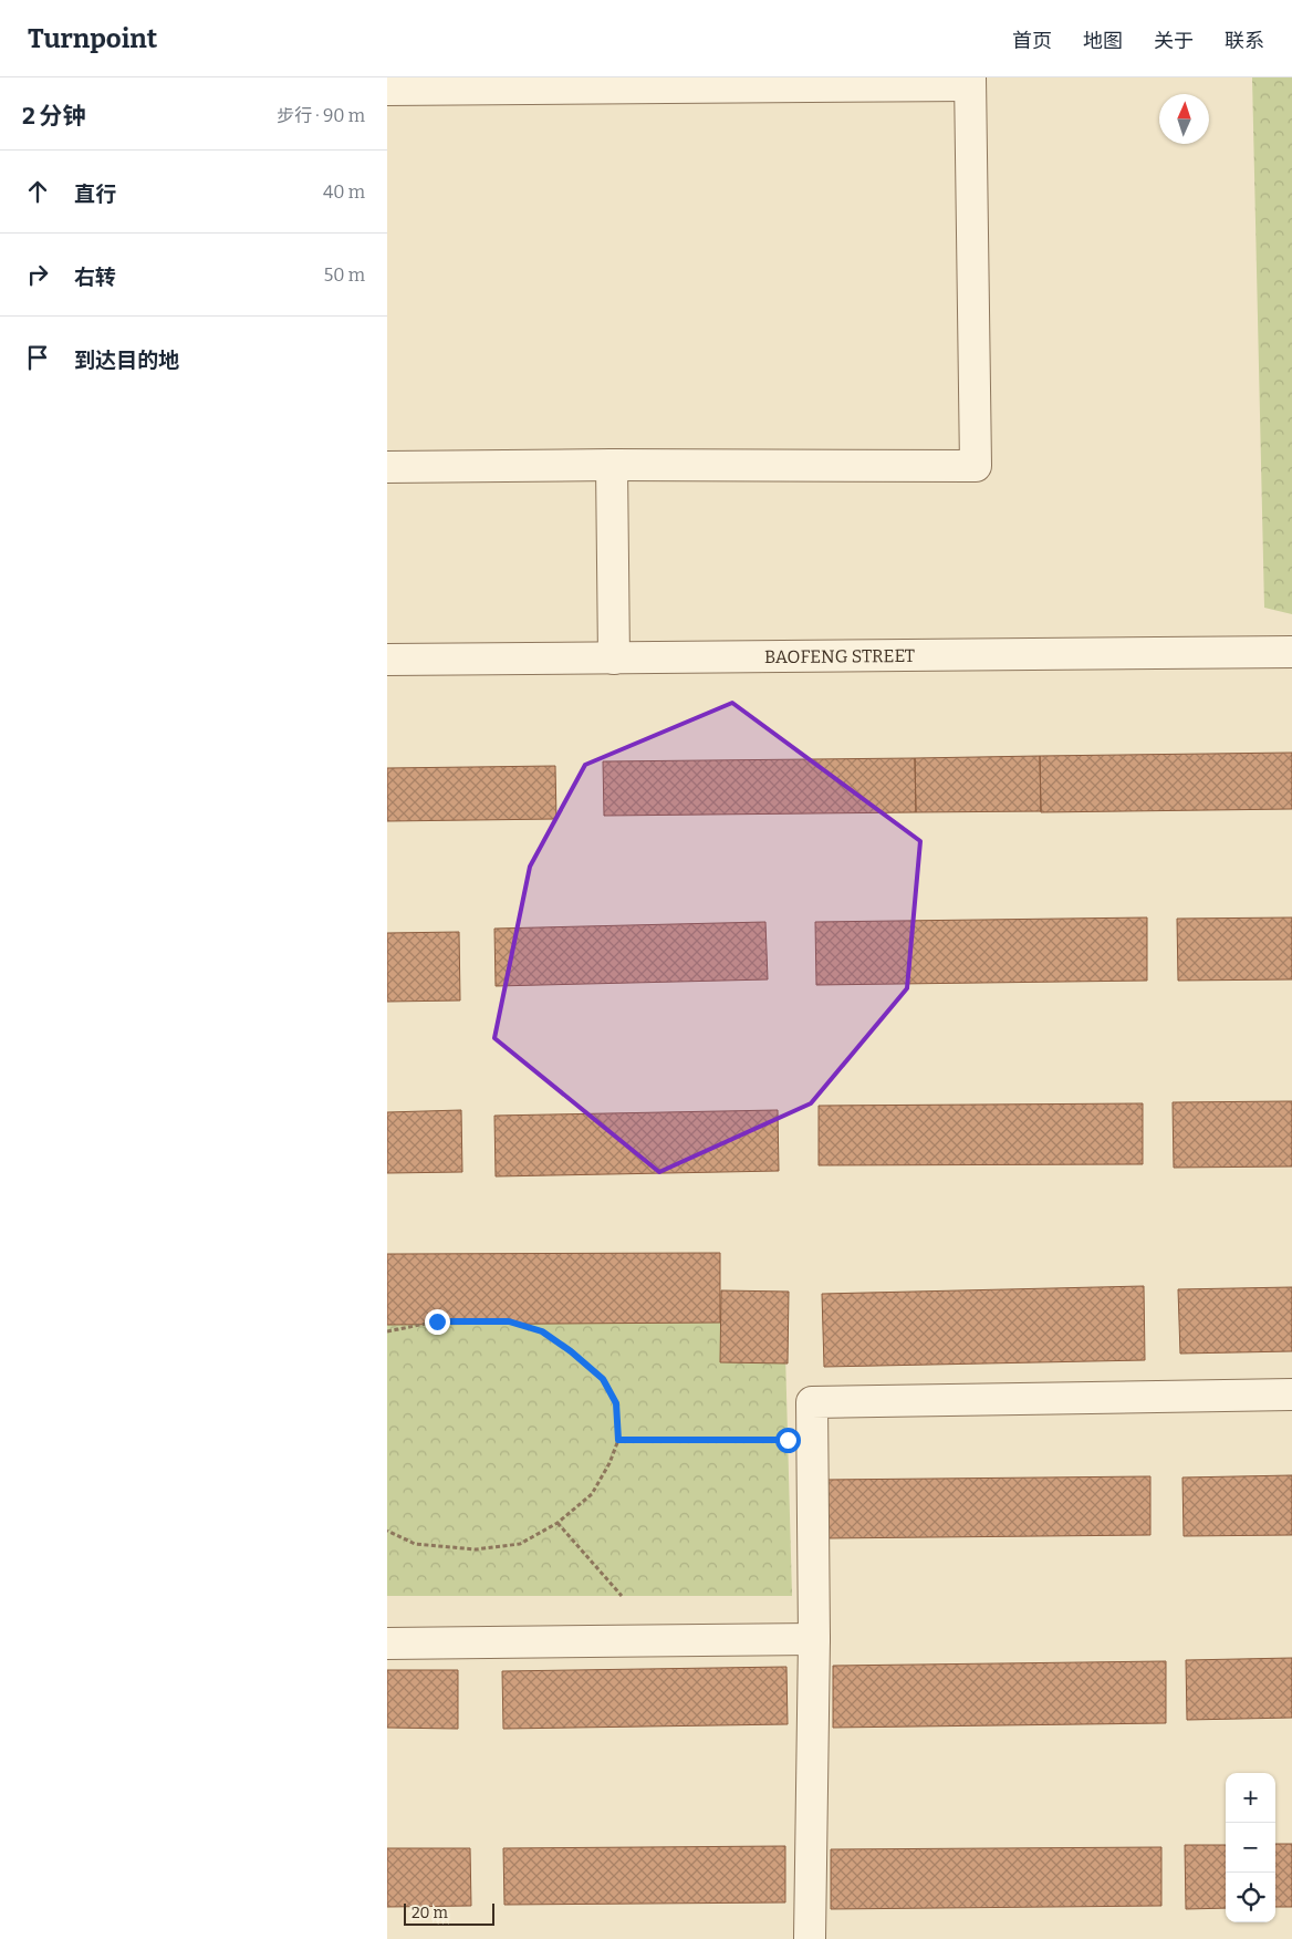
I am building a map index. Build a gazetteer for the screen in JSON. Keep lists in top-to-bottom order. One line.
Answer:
{"streets":{"street":["BAOFENG STREET"]},"scale_bar":"20 m","north":"top","page":{"header":"Turnpoint","nav":["首页","地图","关于","联系"],"heading":["2 分钟","步行 · 90 m"],"list":[["直行","40 m"],["右转","50 m"],"到达目的地"],"map_buttons":["+","−"],"scale":"20 m"}}
